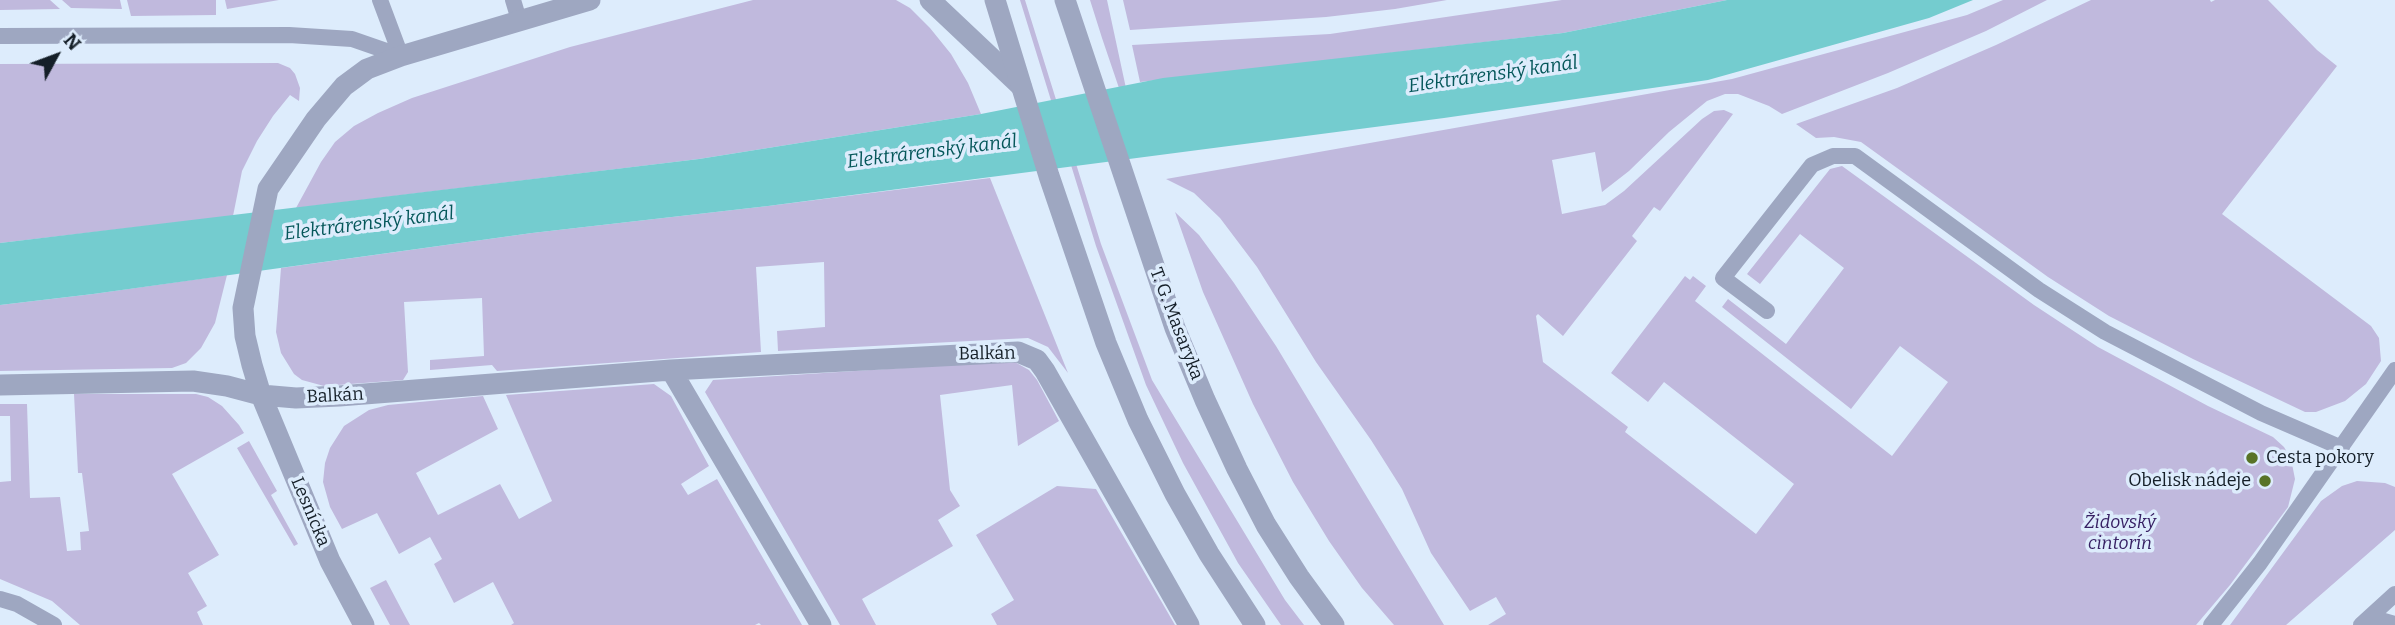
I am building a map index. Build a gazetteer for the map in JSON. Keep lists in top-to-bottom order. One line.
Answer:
{"streets":{"street":["T. G. Masaryka","Balkán","Lesnícka"]},"crossings":[["Balkán","Lesnícka"]],"water":["Elektrárenský kanál"],"parks":["Židovský cintorín"],"places":["Cesta pokory","Obelisk nádeje"],"north":"top right"}
